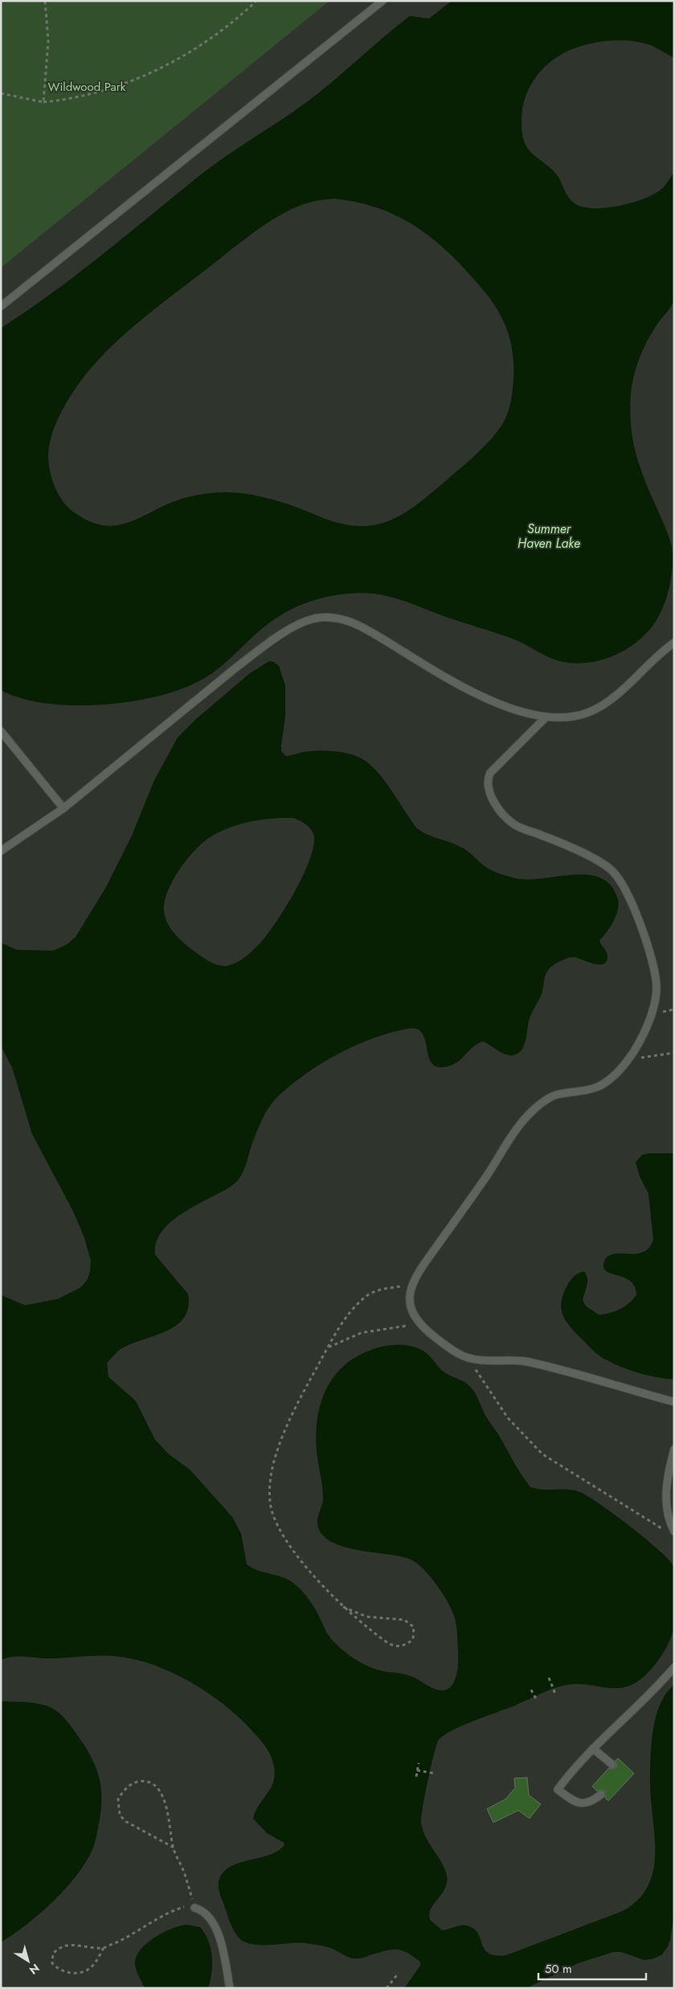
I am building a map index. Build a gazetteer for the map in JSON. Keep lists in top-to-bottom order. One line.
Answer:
{"water":["Summer Haven Lake"],"parks":["Wildwood Park"],"scale_bar":"50 m","north":"bottom right"}
